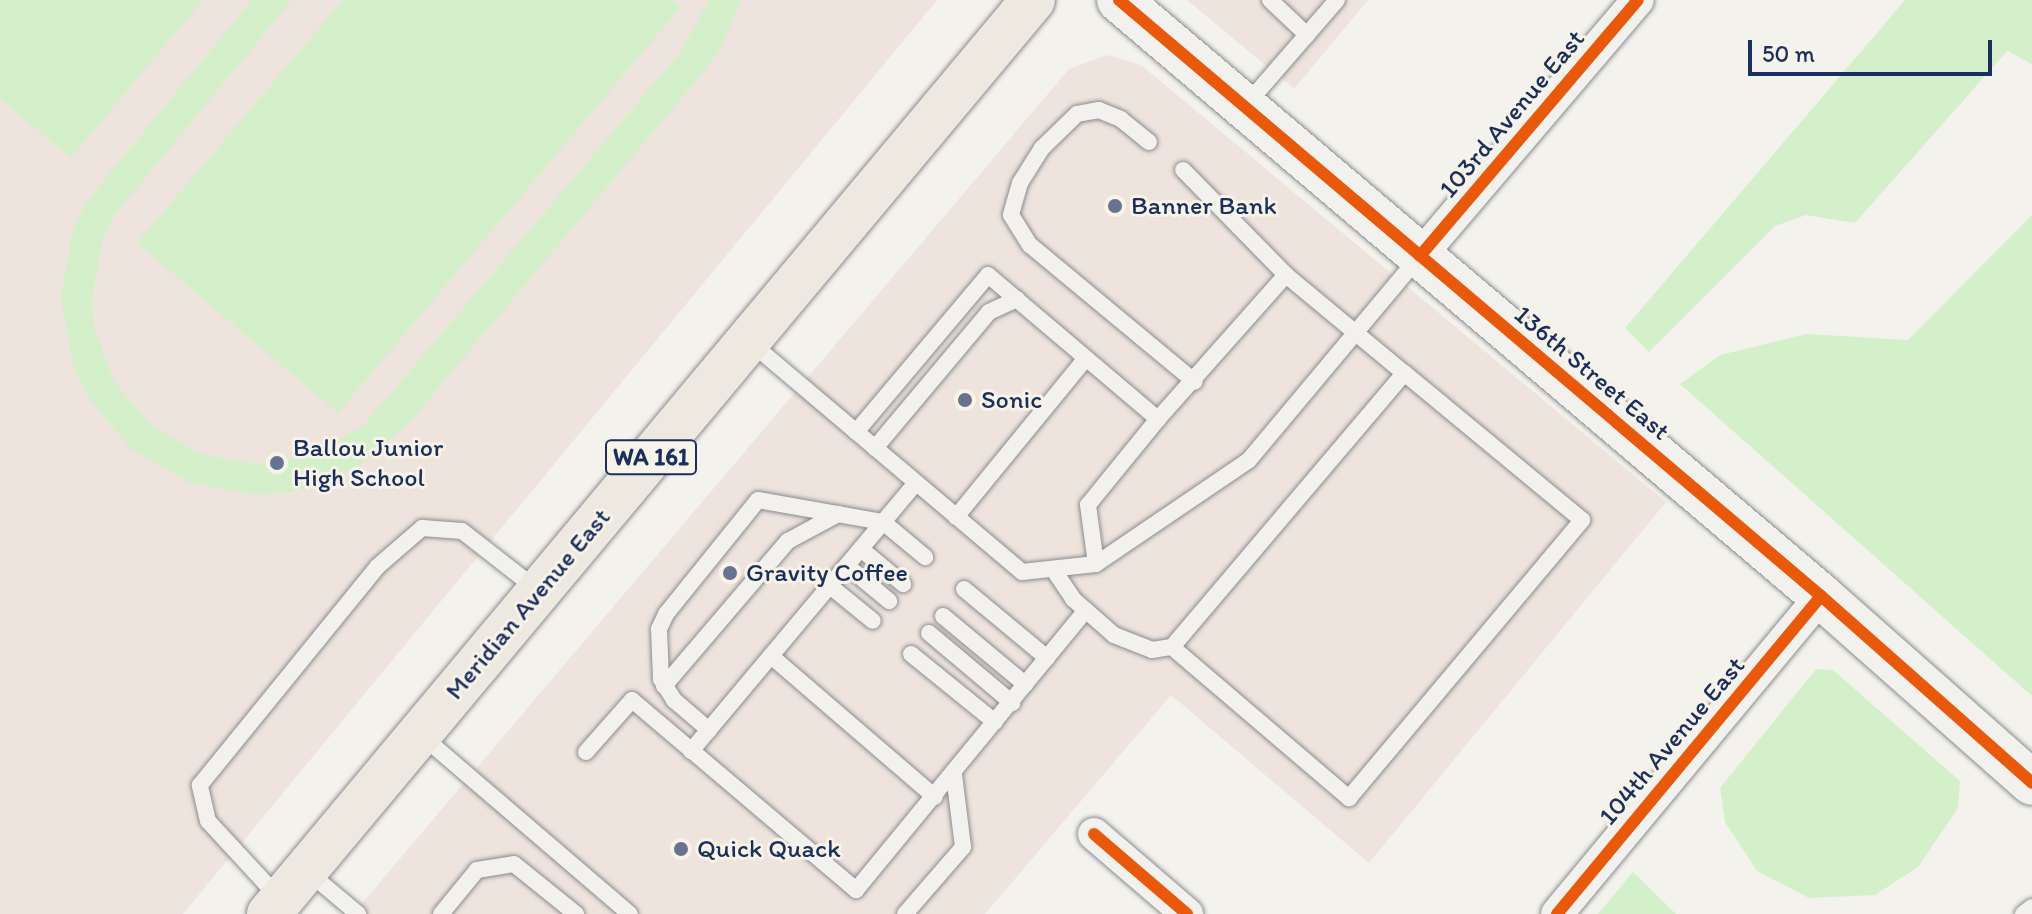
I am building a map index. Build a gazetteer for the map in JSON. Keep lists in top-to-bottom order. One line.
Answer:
{"streets":{"main road":["WA 161","Meridian Avenue East"],"street":["103rd Avenue East","136th Street East","104th Avenue East"]},"crossings":[["103rd Avenue East","136th Street East"],["136th Street East","104th Avenue East"]],"places":["Banner Bank","Sonic","Ballou Junior High School","Gravity Coffee","Quick Quack"],"scale_bar":"50 m"}
